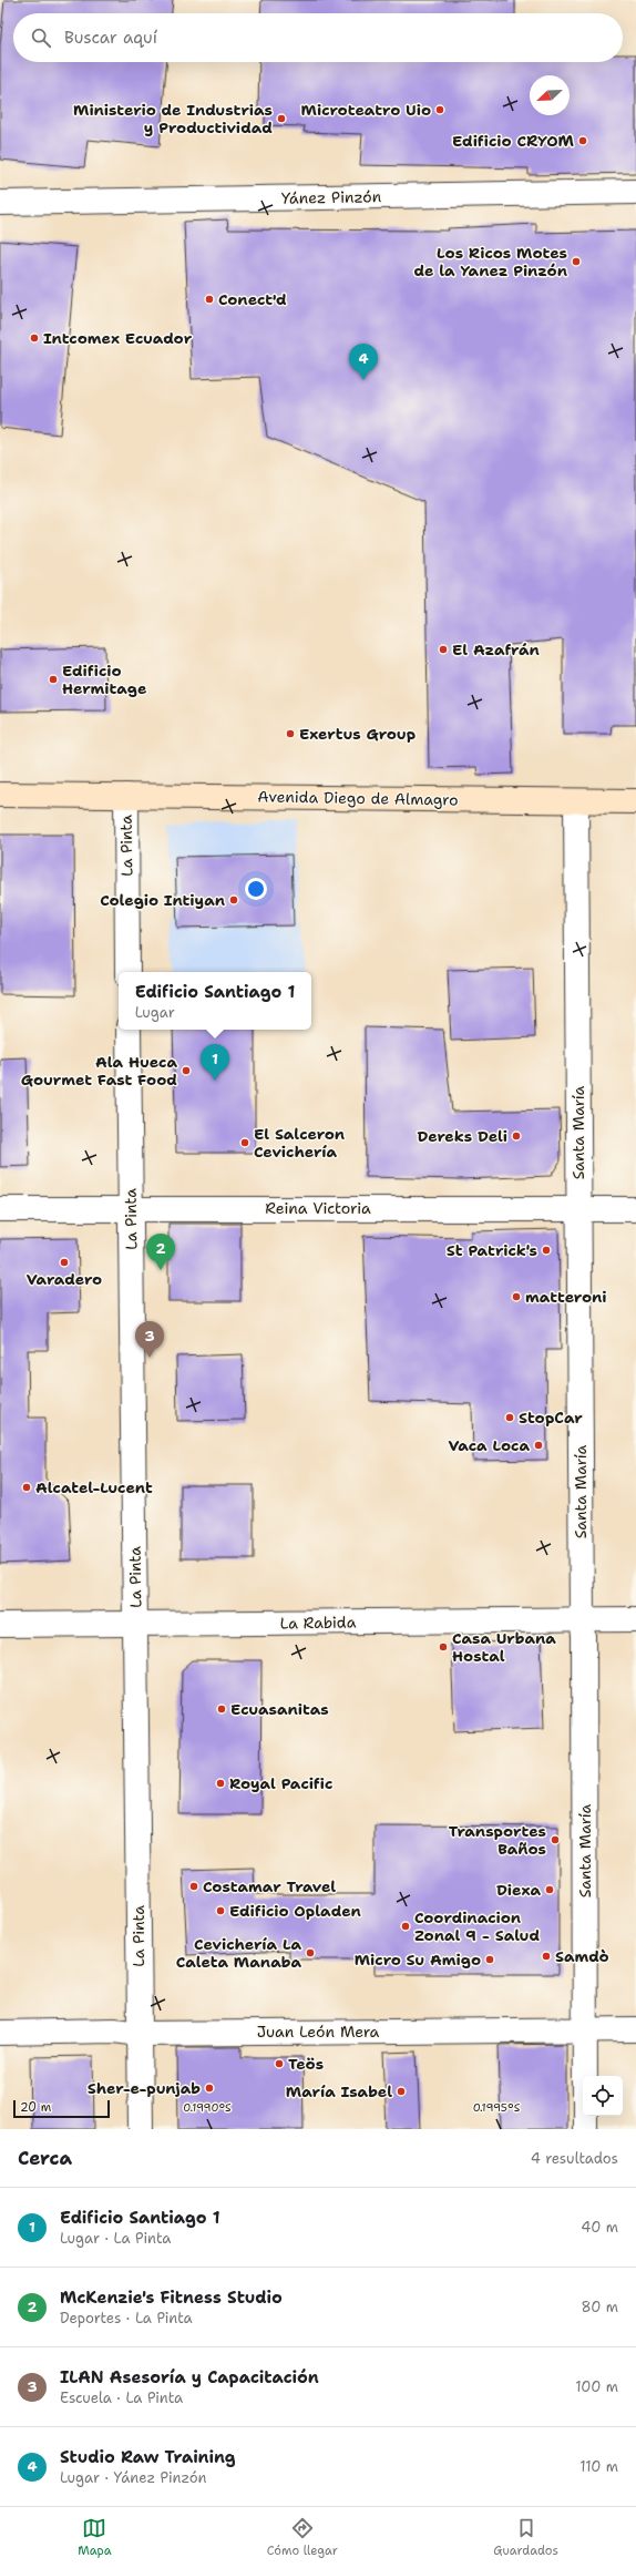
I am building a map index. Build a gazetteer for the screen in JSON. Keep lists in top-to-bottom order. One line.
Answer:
{"streets":{"street":["Yánez Pinzón","Avenida Diego de Almagro","La Pinta","Santa María","Reina Victoria","La Rabida","Juan León Mera"]},"crossings":[["Avenida Diego de Almagro","La Pinta"],["Avenida Diego de Almagro","Santa María"],["La Pinta","Reina Victoria"],["La Pinta","La Rabida"],["La Pinta","Juan León Mera"],["Santa María","Reina Victoria"],["Santa María","La Rabida"],["Santa María","Juan León Mera"]],"places":["Microteatro Uio","Ministerio de Industrias y Productividad","Edificio CRYOM","Los Ricos Motes de la Yanez Pinzón","Conect'd","Intcomex Ecuador","El Azafrán","Edificio Hermitage","Exertus Group","Colegio Intiyan","Ala Hueca Gourmet Fast Food","Dereks Deli","El Salceron Cevichería","St Patrick's","Varadero","matteroni","StopCar","Vaca Loca","Alcatel-Lucent","Casa Urbana Hostal","Ecuasanitas","Royal Pacific","Transportes Baños","Costamar Travel","Diexa","Edificio Opladen","Coordinacion Zonal 9 - Salud","Cevichería La Caleta Manaba","Samdò","Micro Su Amigo","Teös","Sher-e-punjab","María Isabel"],"scale_bar":"20 m","north":"bottom left","page":{"search":"Buscar aquí","pins":["4","1","2","3"],"popup":["Edificio Santiago 1","Lugar"],"scale":"20 m","heading":["Cerca","4 resultados"],"list":[{"mark":"1","name":"Edificio Santiago 1","note":"Lugar · La Pinta","value":"40 m"},{"mark":"2","name":"McKenzie's Fitness Studio","note":"Deportes · La Pinta","value":"80 m"},{"mark":"3","name":"ILAN Asesoría y Capacitación","note":"Escuela · La Pinta","value":"100 m"},{"mark":"4","name":"Studio Raw Training","note":"Lugar · Yánez Pinzón","value":"110 m"}],"nav":["Mapa","Cómo llegar","Guardados"]},"coordinates":["0.1990°S","0.1995°S"]}
